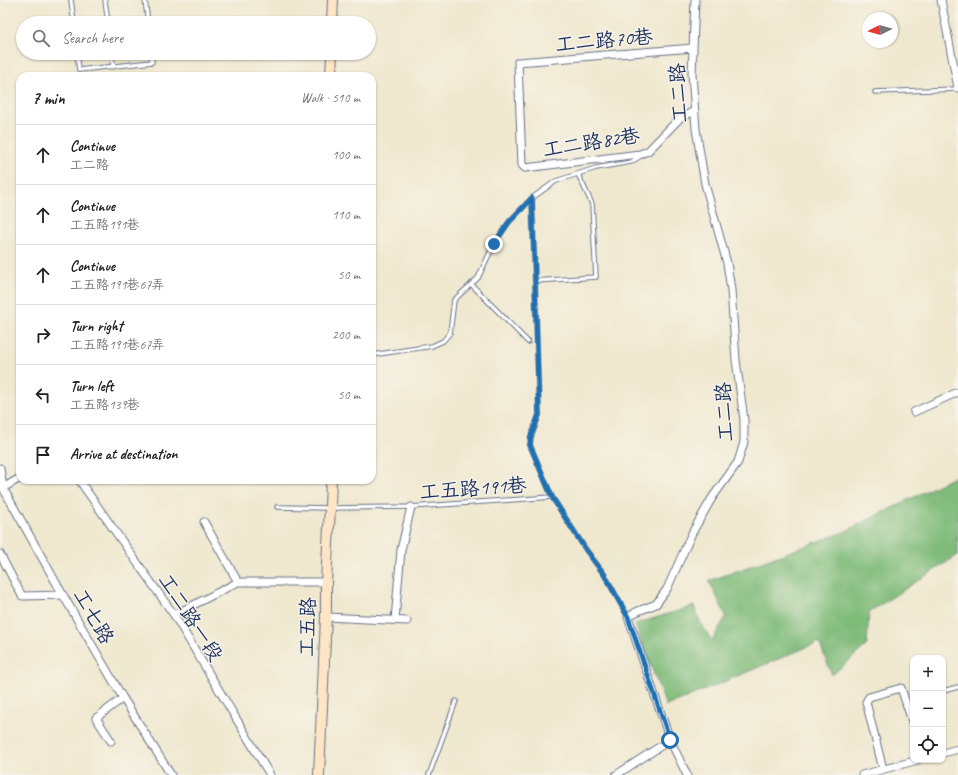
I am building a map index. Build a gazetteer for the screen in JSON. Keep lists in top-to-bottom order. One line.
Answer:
{"streets":{"street":["工二路70巷","工二路","工二路82巷","工七路","工二路一段","工五路"],"lane":["工五路191巷"]},"crossings":[["工二路70巷","工二路"],["工二路70巷","工二路82巷"],["工二路","工二路82巷"],["工二路","工五路191巷"],["工五路191巷","工五路"]],"north":"left","page":{"search":"Search here","heading":["7 min","Walk · 510 m"],"list":[["Continue","工二路","100 m"],["Continue","工五路191巷","110 m"],["Continue","工五路191巷67弄","50 m"],["Turn right","工五路191巷67弄","200 m"],["Turn left","工五路139巷","50 m"],"Arrive at destination"],"map_buttons":["+","−"]}}
